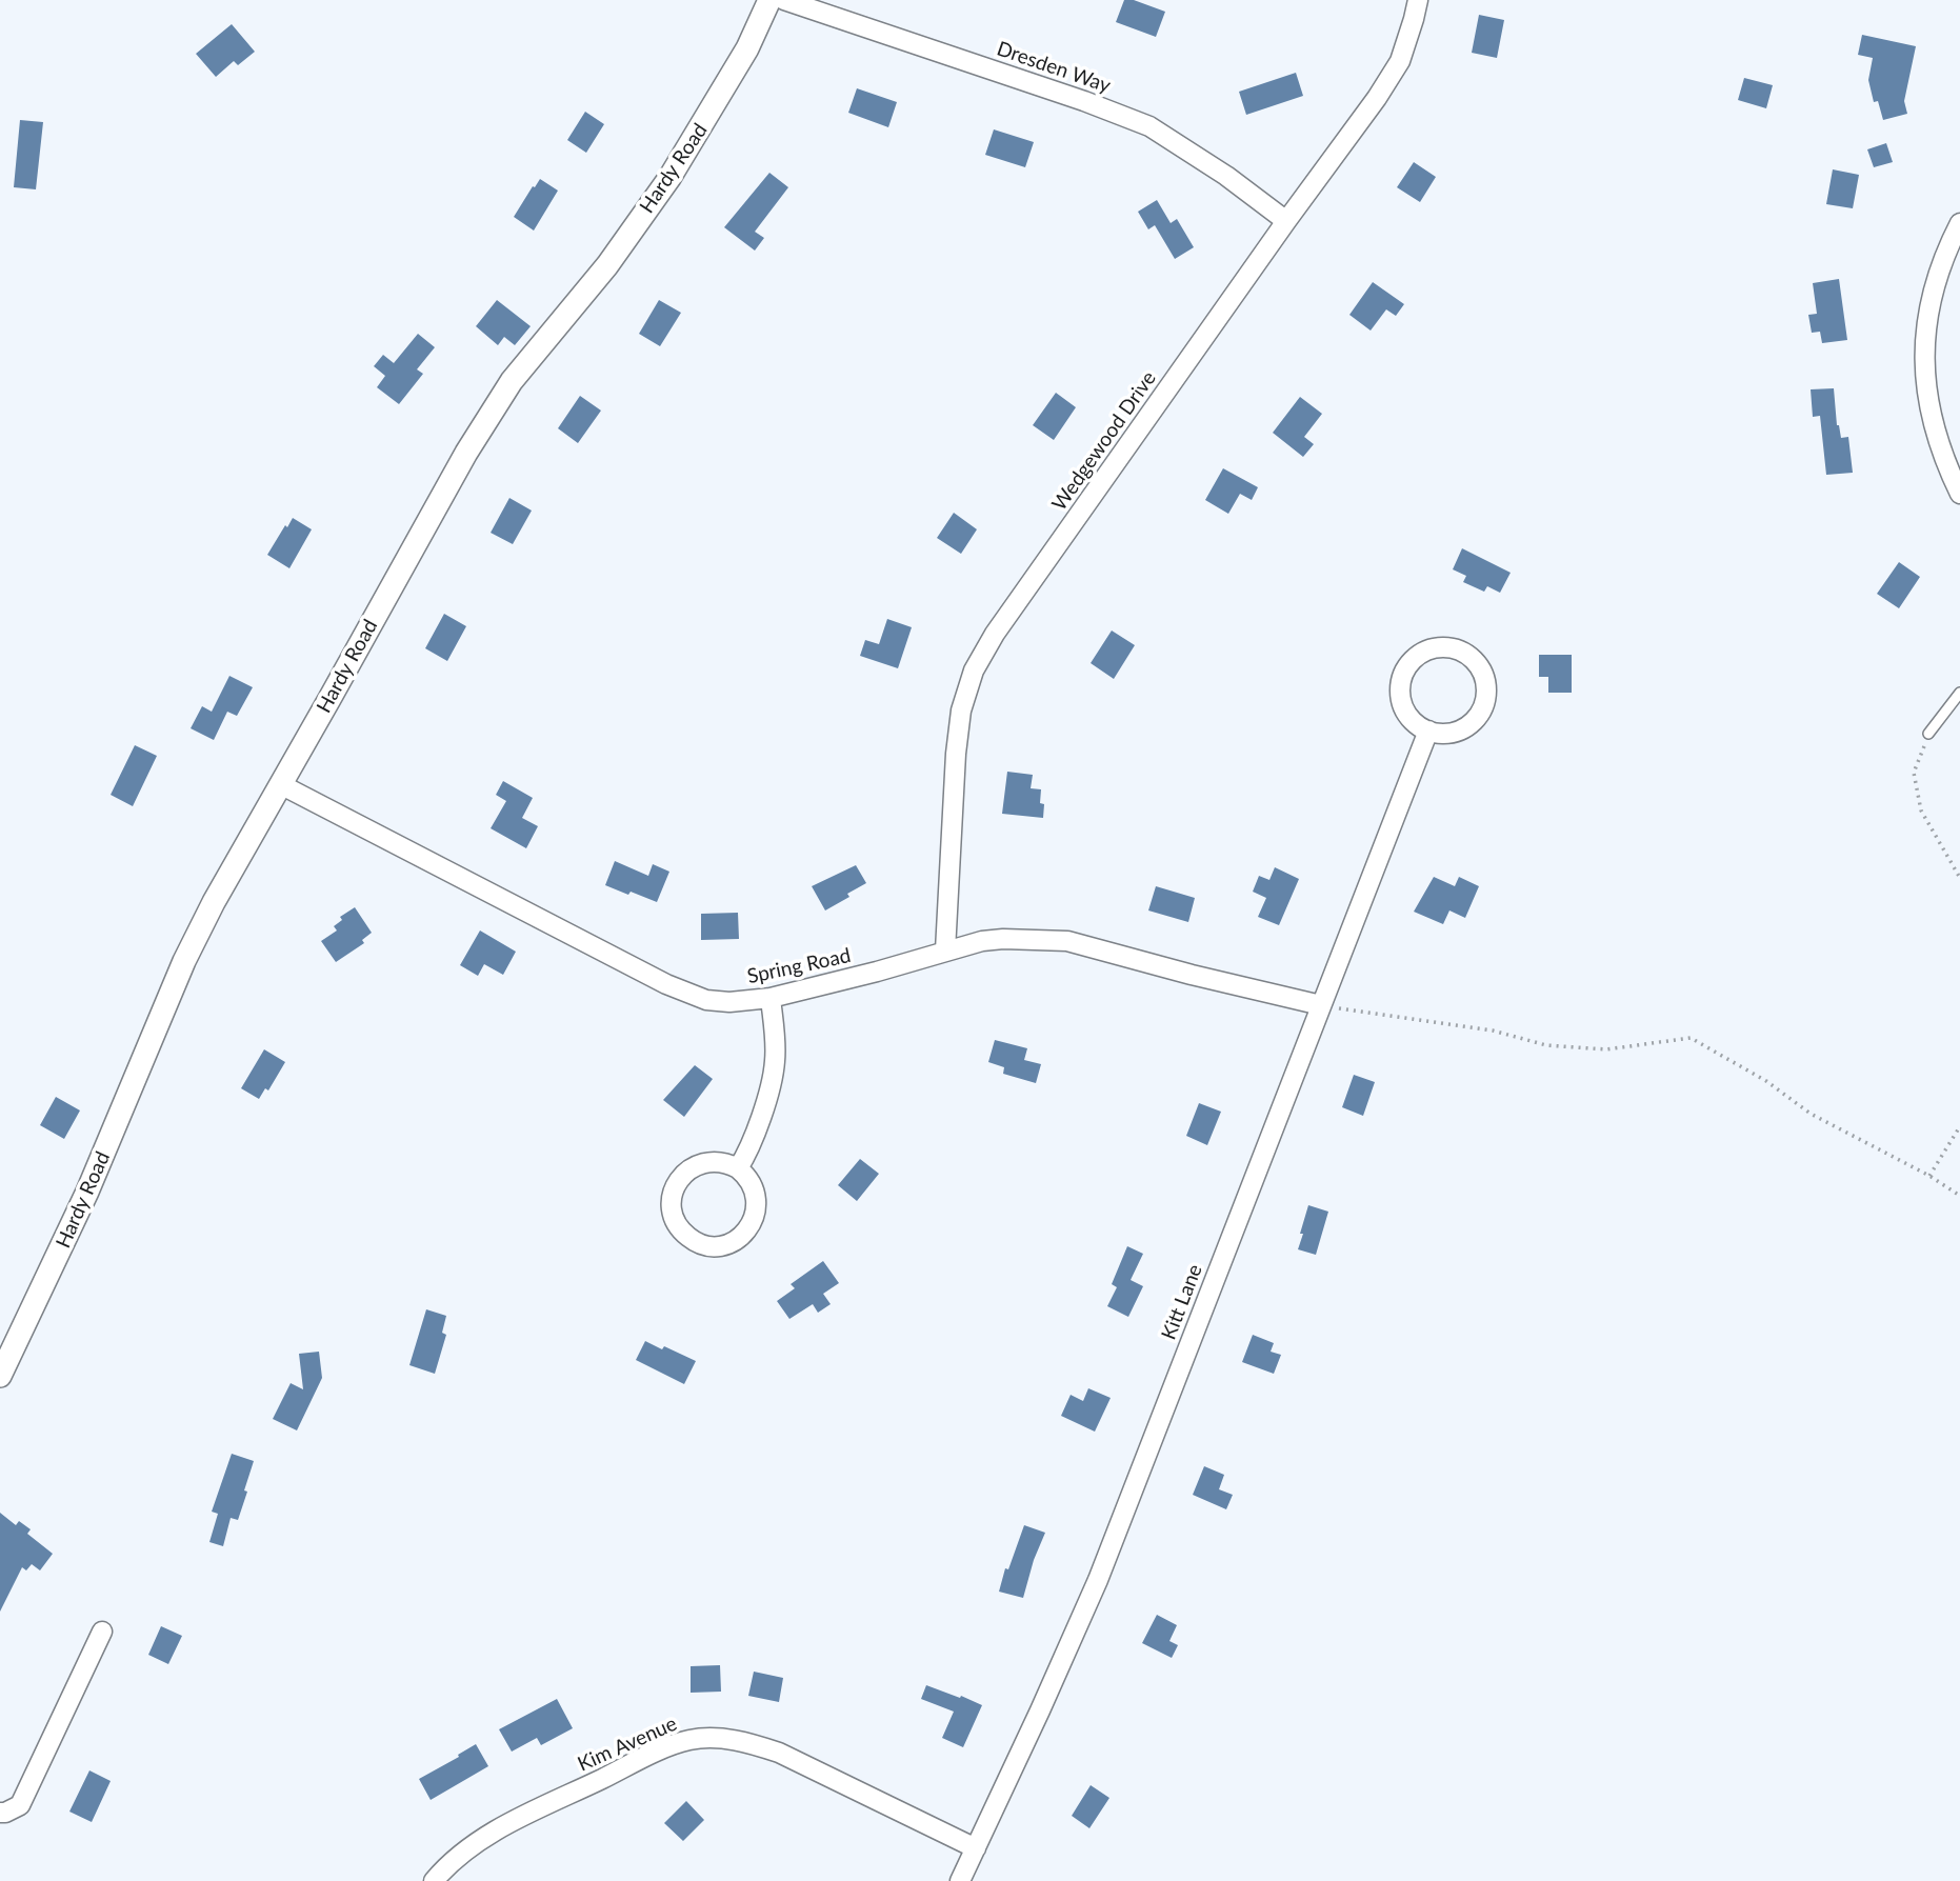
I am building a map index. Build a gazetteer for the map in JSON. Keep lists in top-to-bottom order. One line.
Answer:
{"streets":{"street":["Dresden Way","Hardy Road","Wedgewood Drive","Spring Road","Kitt Lane","Kim Avenue"]},"crossings":[["Dresden Way","Wedgewood Drive"],["Hardy Road","Spring Road"],["Wedgewood Drive","Spring Road"],["Spring Road","Kitt Lane"],["Kitt Lane","Kim Avenue"]]}
